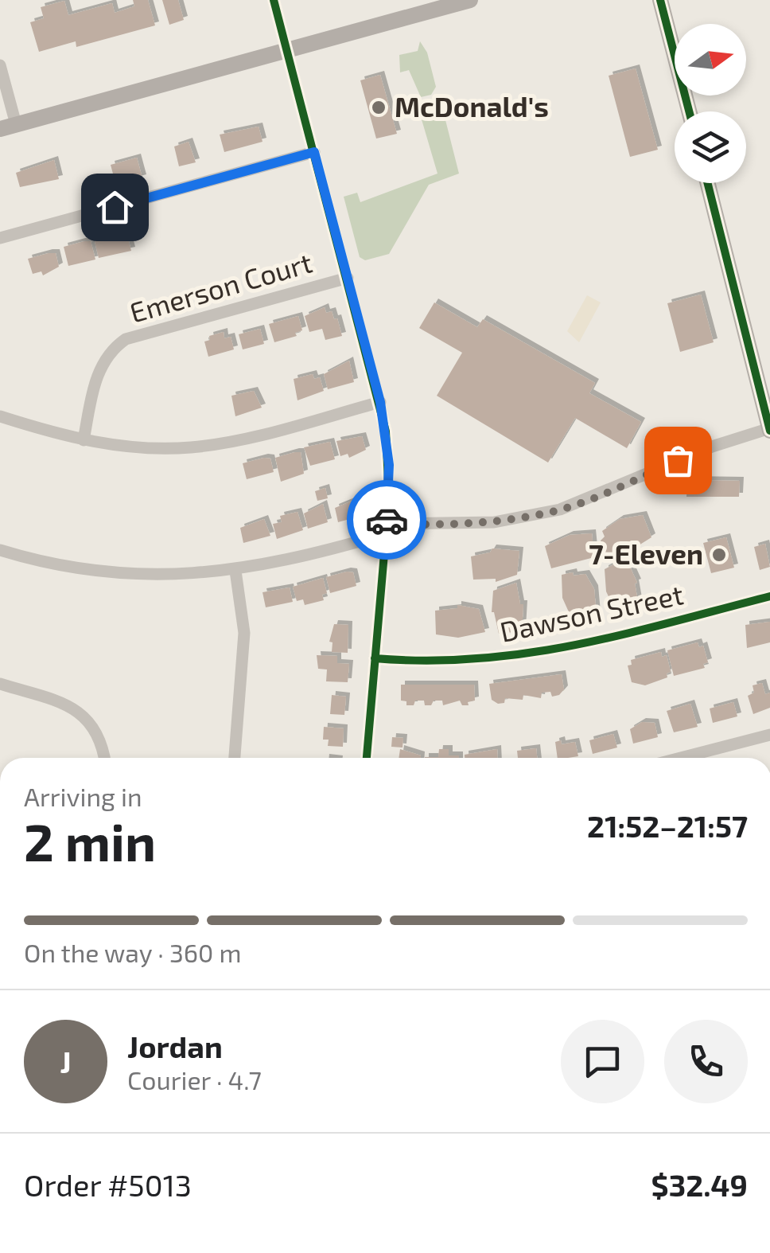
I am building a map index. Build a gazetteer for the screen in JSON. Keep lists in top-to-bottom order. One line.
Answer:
{"streets":{"street":["Emerson Court","Dawson Street"]},"places":["McDonald's","7-Eleven"],"north":"right","page":{"heading":["2 min","Arriving in","21:52–21:57"],"panel":["Jordan","Courier · 4.7","Order #5013","$32.49"],"bar":"On the way · 360 m","round":"J"}}
